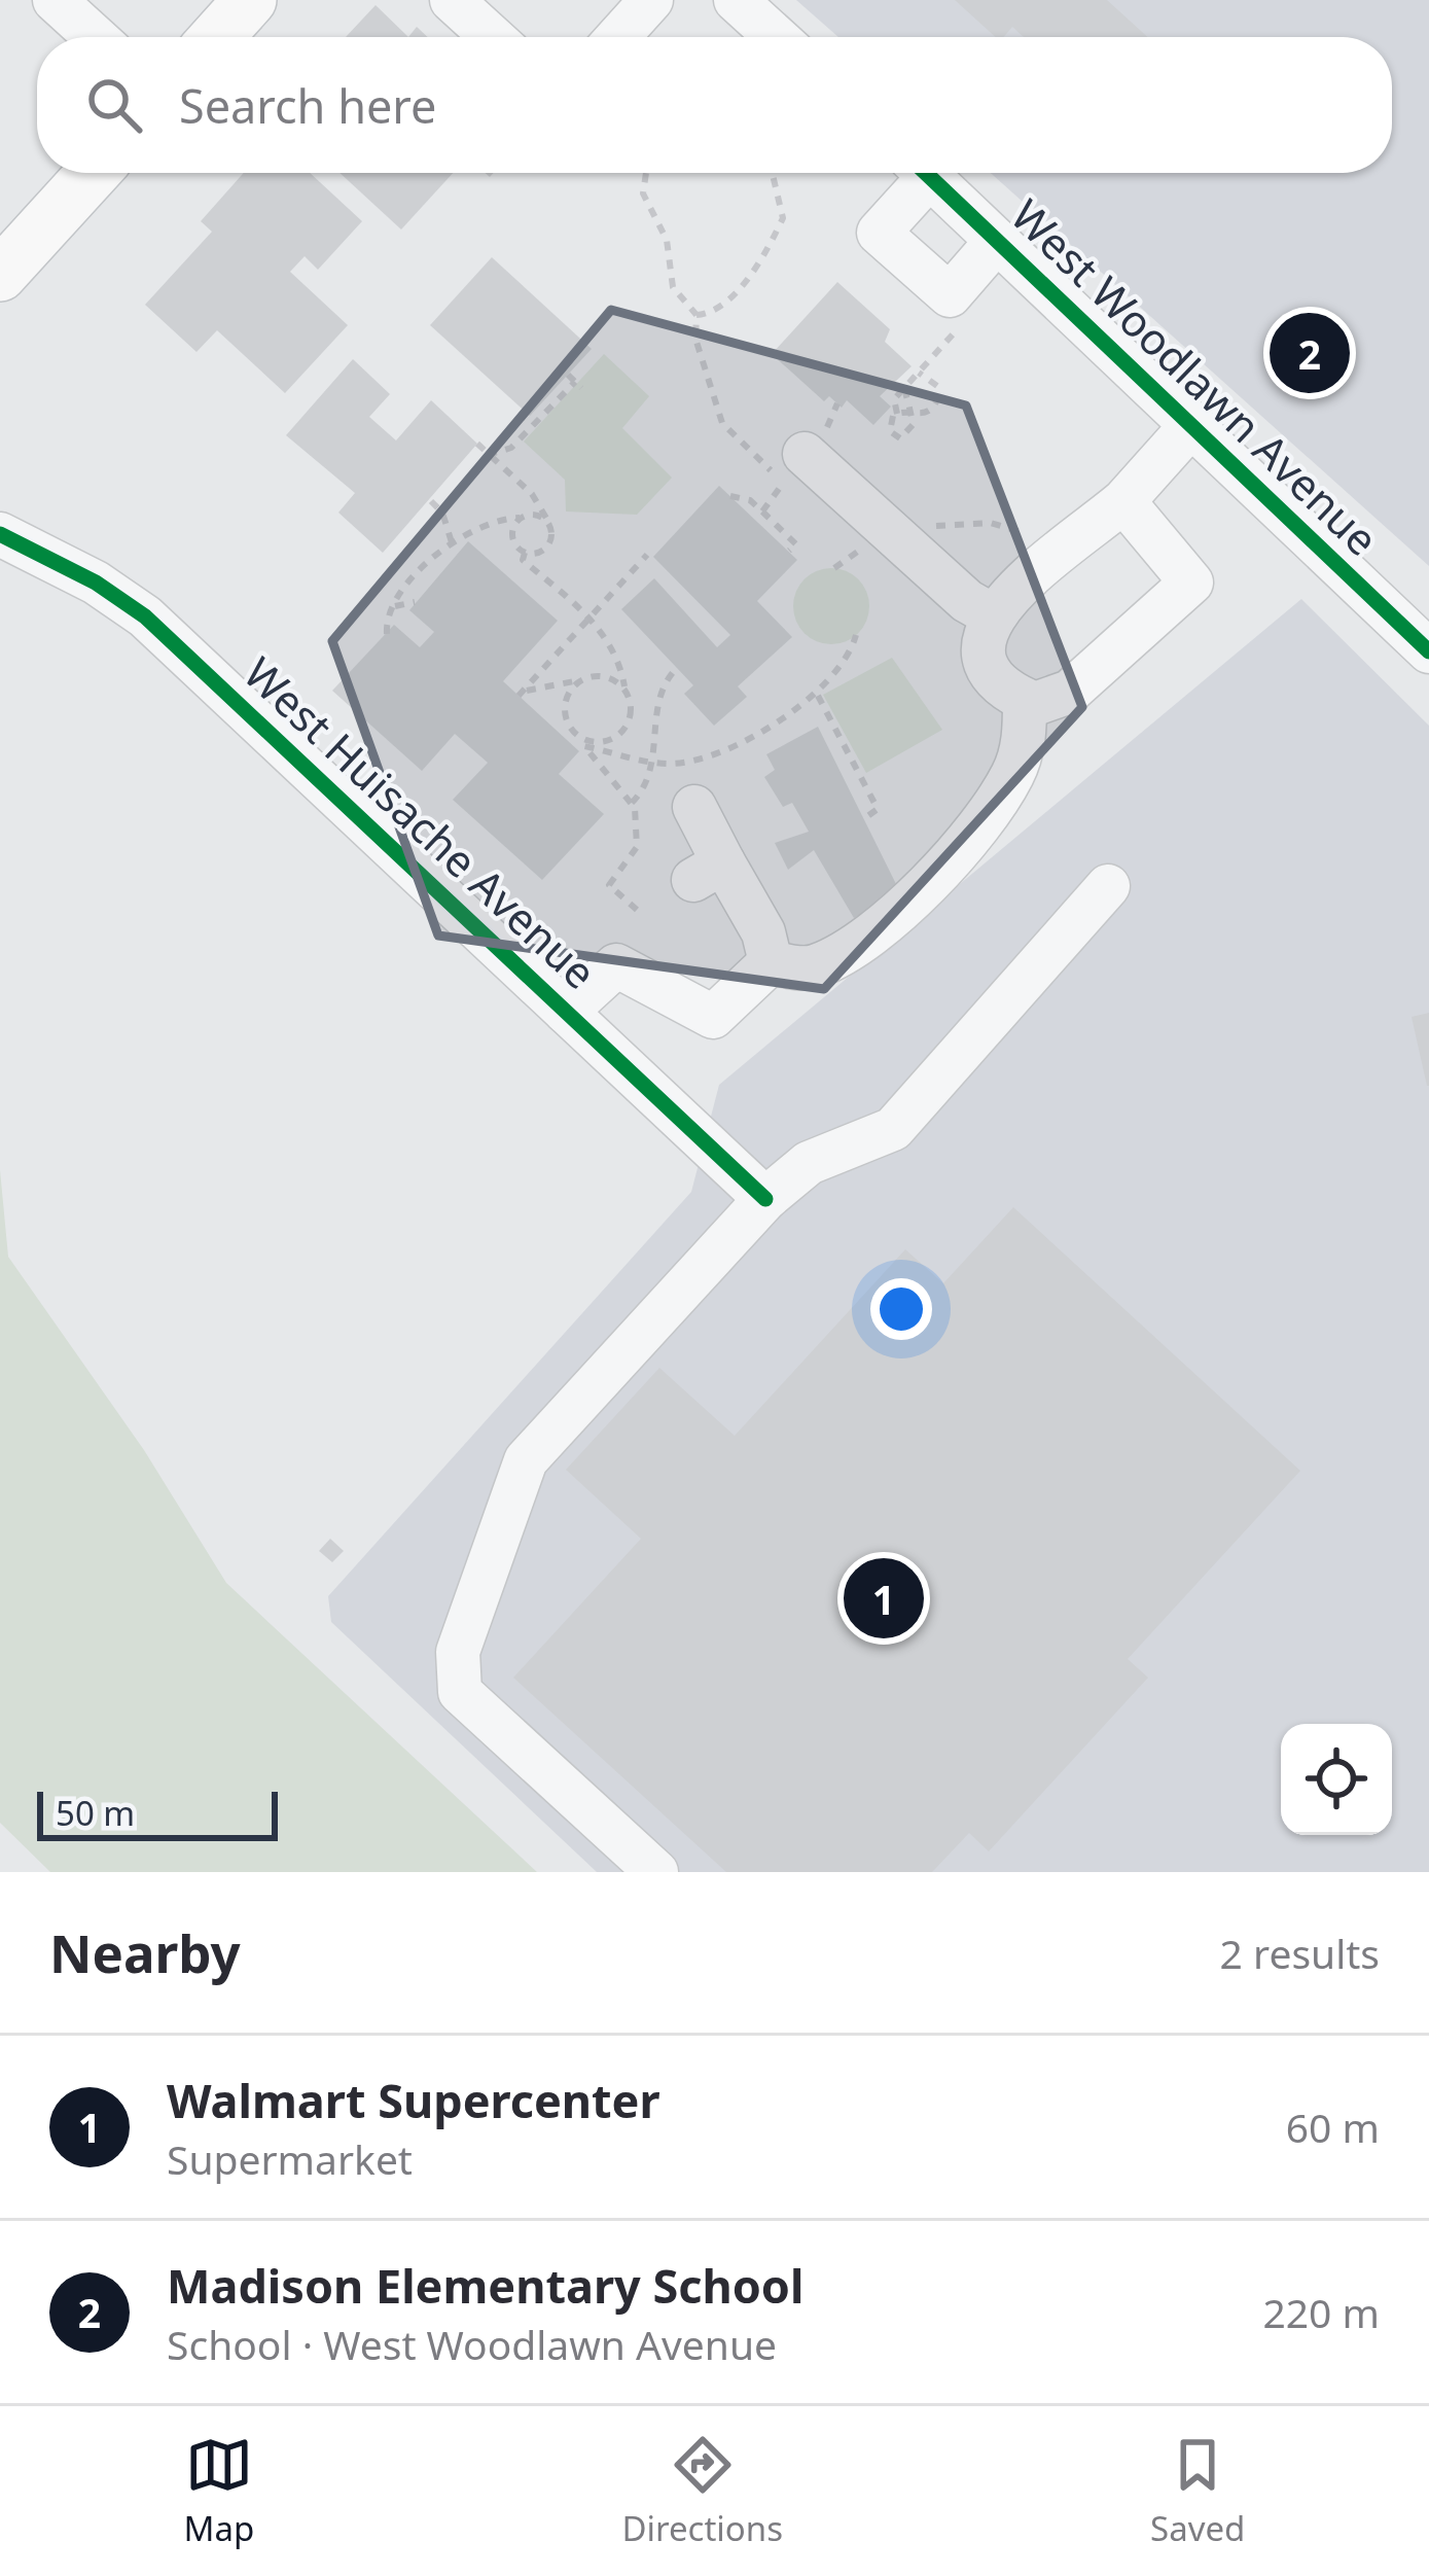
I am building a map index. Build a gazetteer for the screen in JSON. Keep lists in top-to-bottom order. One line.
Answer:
{"streets":{"street":["West Woodlawn Avenue","West Huisache Avenue"]},"scale_bar":"50 m","page":{"search":"Search here","pins":["2","1"],"scale":"50 m","heading":["Nearby","2 results"],"list":[{"mark":"1","name":"Walmart Supercenter","note":"Supermarket","value":"60 m"},{"mark":"2","name":"Madison Elementary School","note":"School · West Woodlawn Avenue","value":"220 m"}],"nav":["Map","Directions","Saved"]}}
